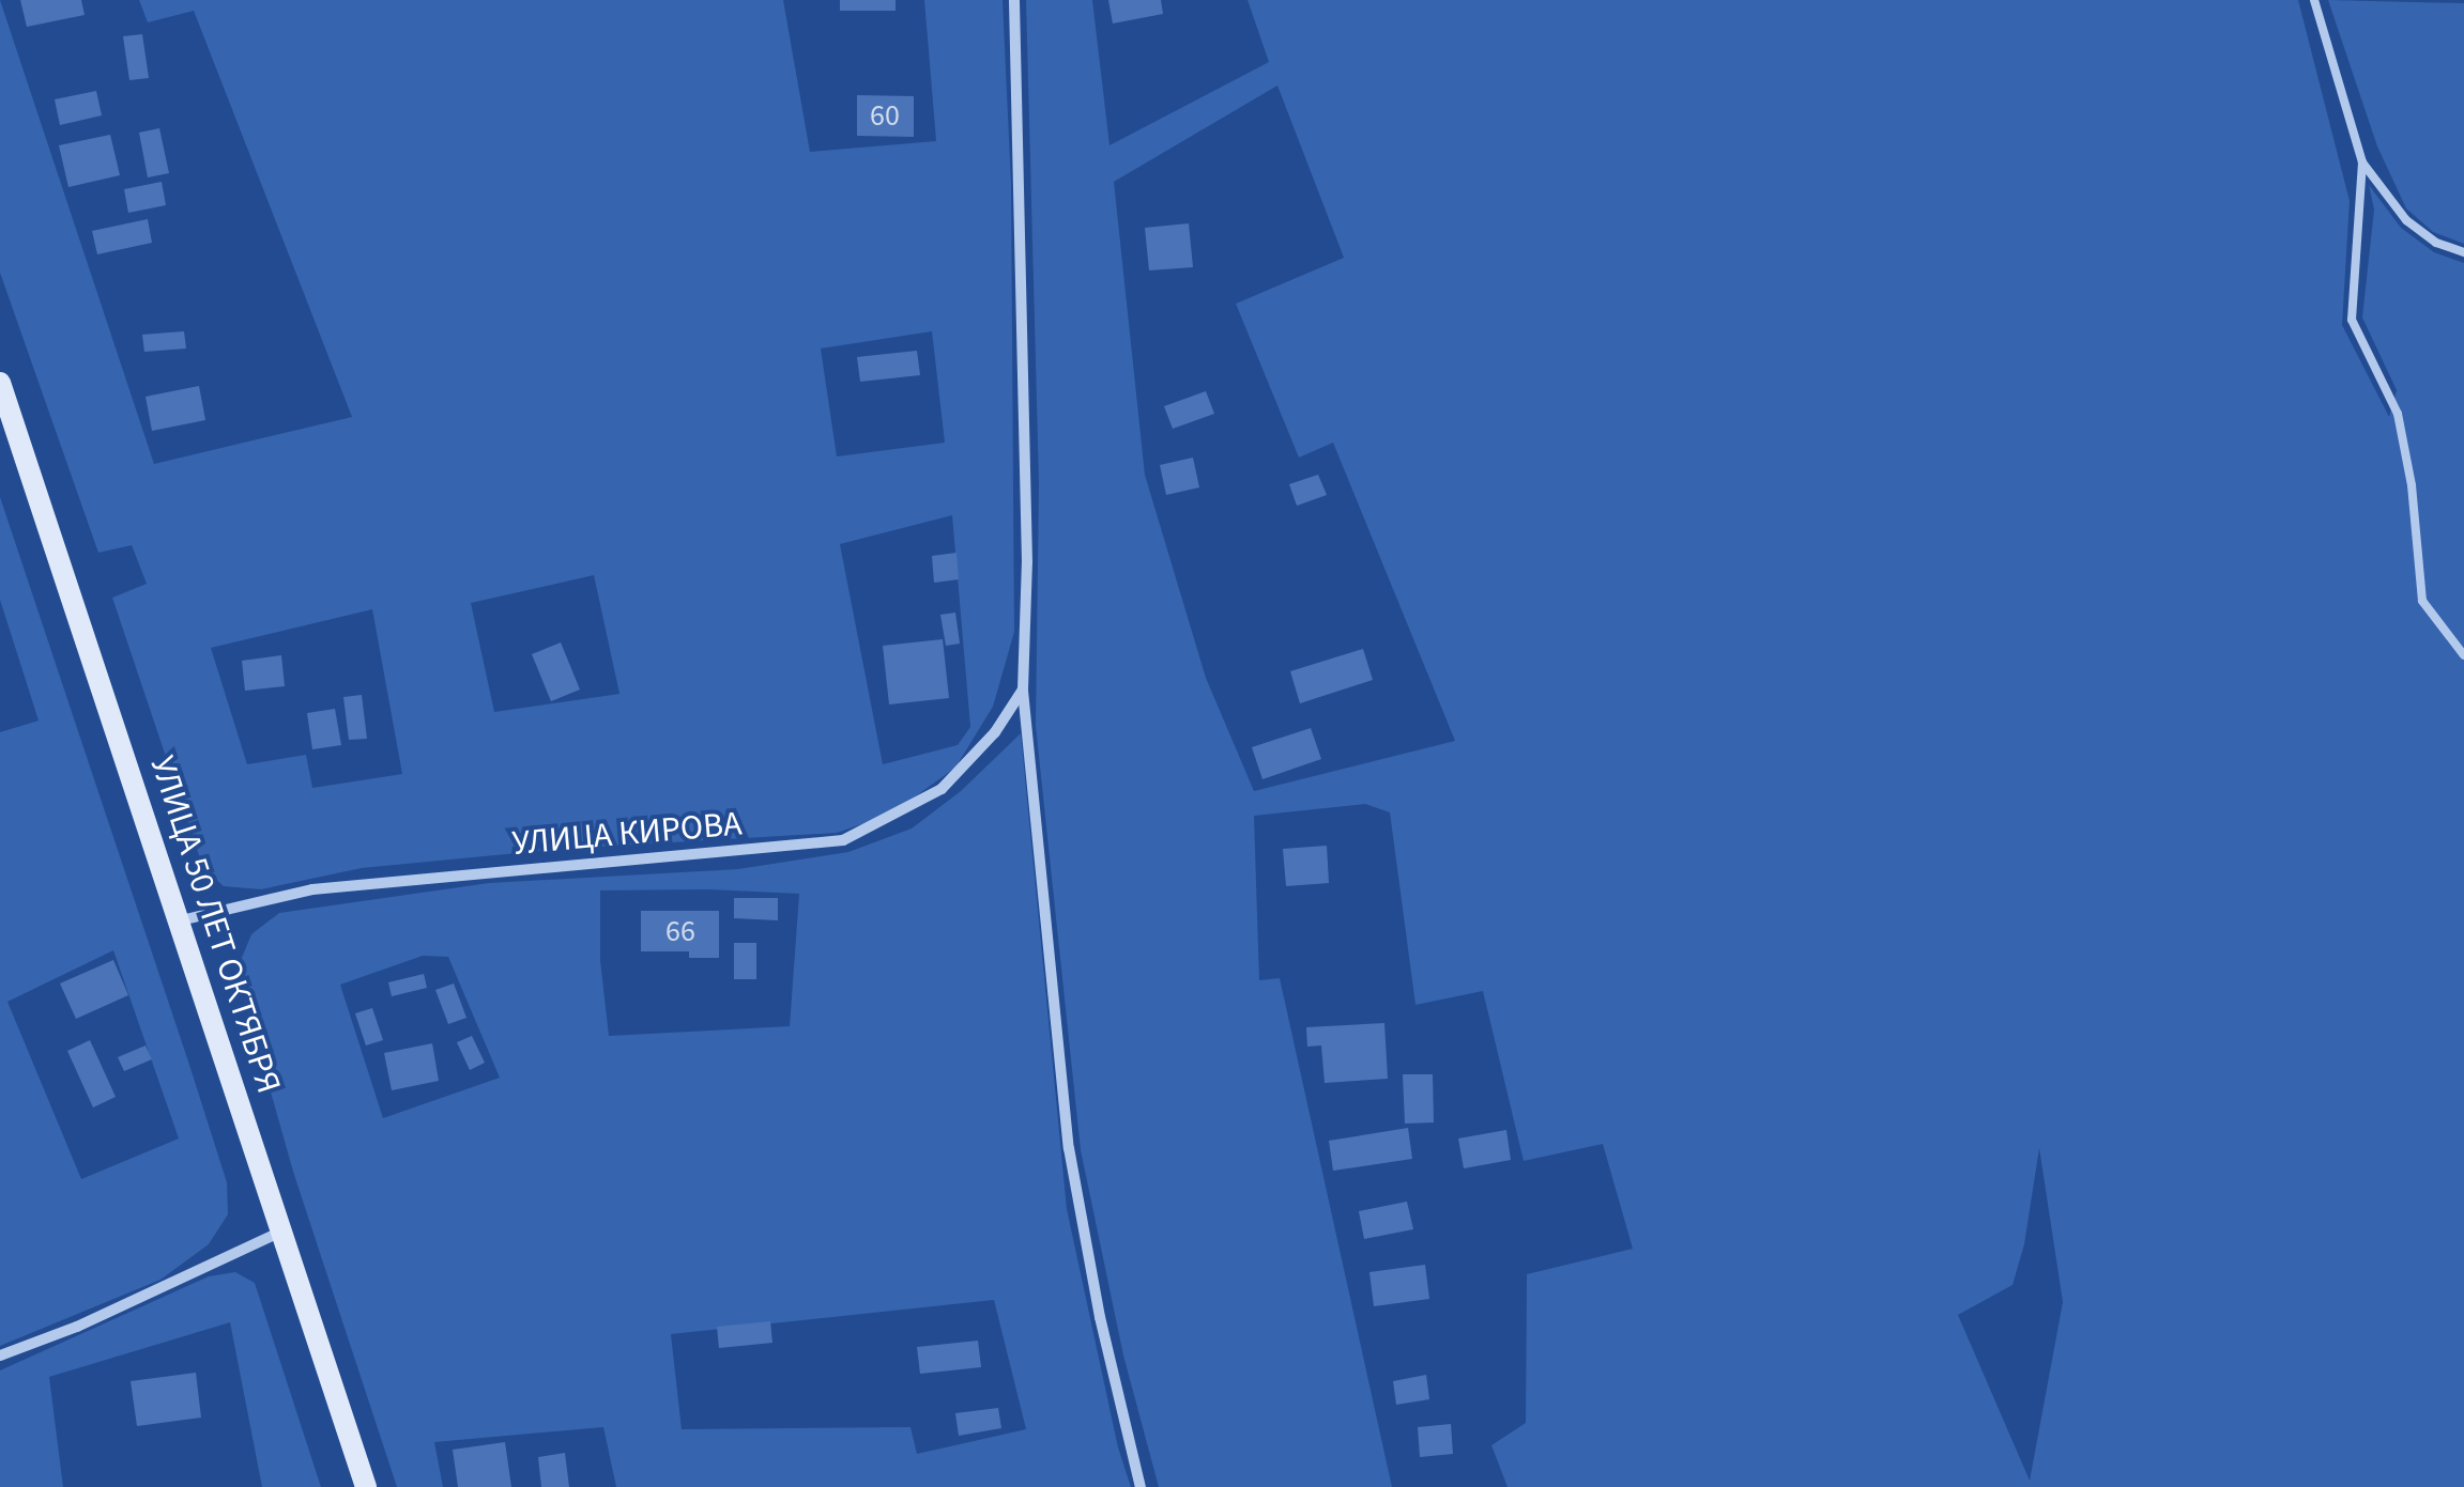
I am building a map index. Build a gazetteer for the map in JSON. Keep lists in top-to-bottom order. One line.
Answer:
{"streets":{"main road":["УЛИЦА 50 ЛЕТ ОКТЯБРЯ"],"street":["УЛИЦА КИРОВА"]},"crossings":[["УЛИЦА КИРОВА","УЛИЦА 50 ЛЕТ ОКТЯБРЯ"]],"house_numbers":["60","66"]}
